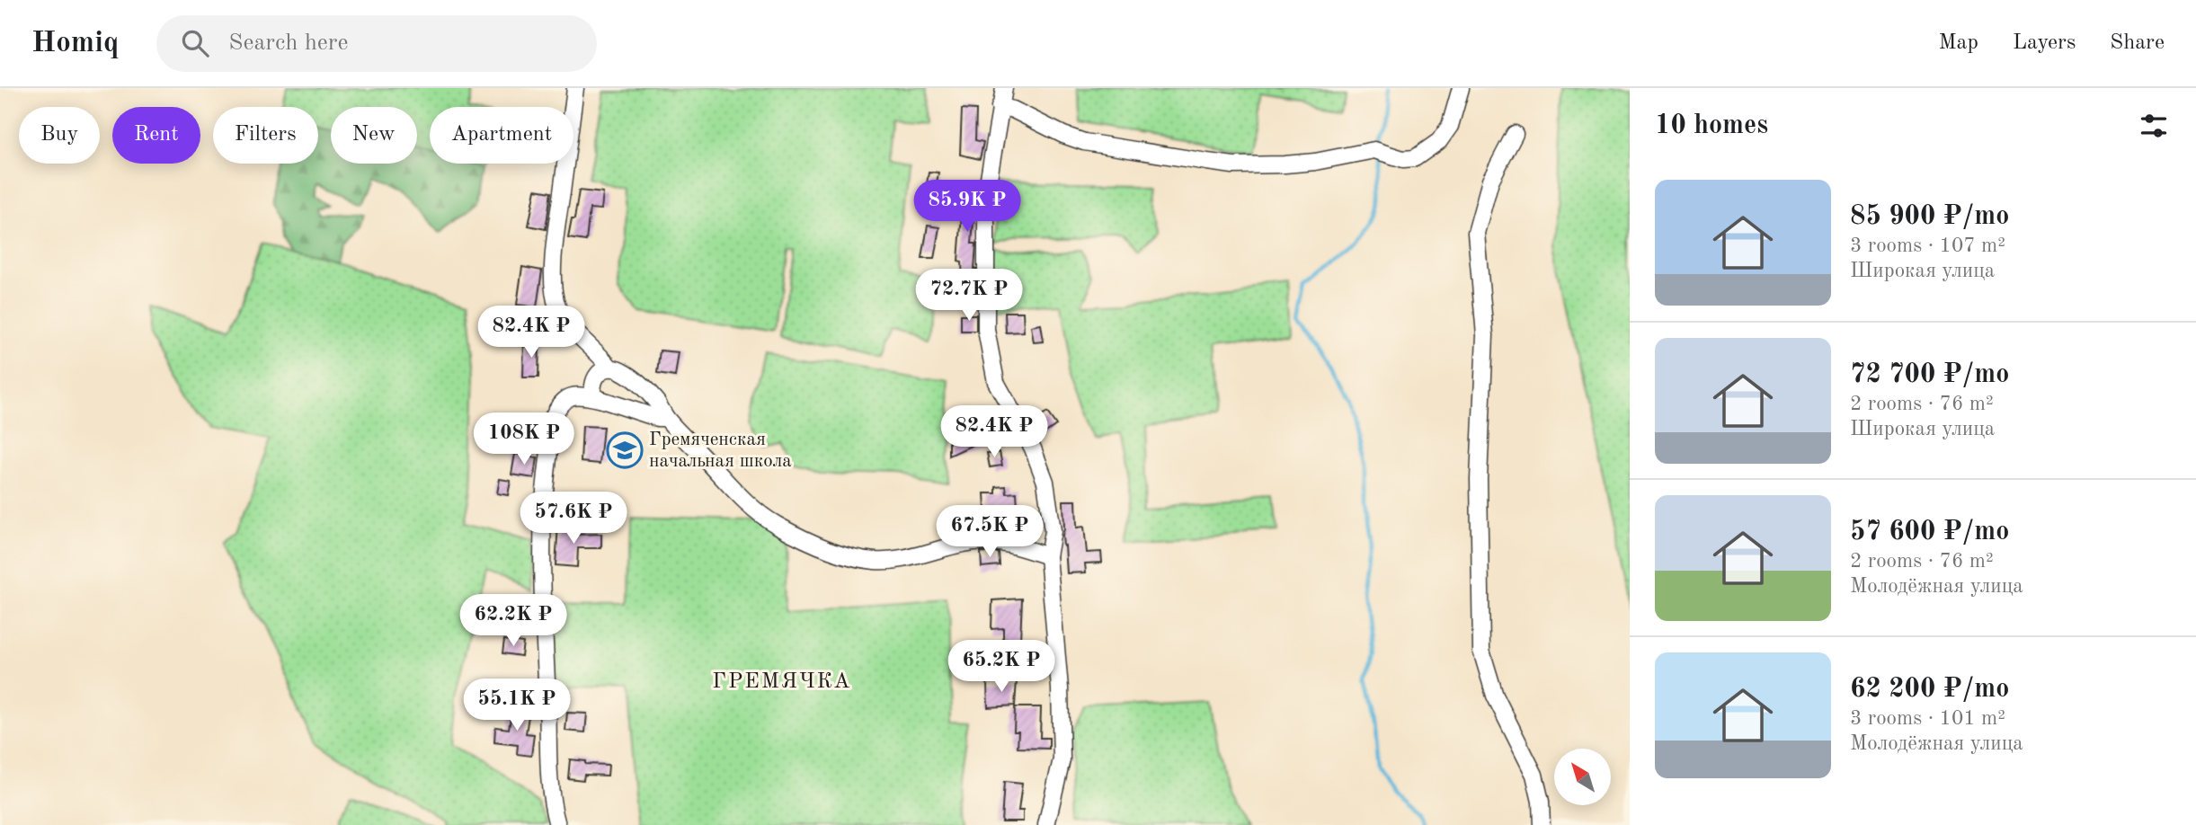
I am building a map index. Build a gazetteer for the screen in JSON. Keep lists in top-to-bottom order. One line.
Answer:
{"districts":["ГРЕМЯЧКА"],"places":{"school or university":["Гремяченская начальная школа"]},"north":"top left","page":{"header":"Homiq","search":"Search here","nav":["Map","Layers","Share"],"heading":"10 homes","chip":["Buy","Rent","Filters","New","Apartment"],"list":[{"name":"85 900 ₽/mo","note":"3 rooms · 107 m² · Широкая улица"},{"name":"72 700 ₽/mo","note":"2 rooms · 76 m² · Широкая улица"},{"name":"57 600 ₽/mo","note":"2 rooms · 76 m² · Молодёжная улица"},{"name":"62 200 ₽/mo","note":"3 rooms · 101 m² · Молодёжная улица"}],"price":["85.9K ₽","72.7K ₽","82.4K ₽","82.4K ₽","108K ₽","57.6K ₽","67.5K ₽","62.2K ₽","65.2K ₽","55.1K ₽"]}}
